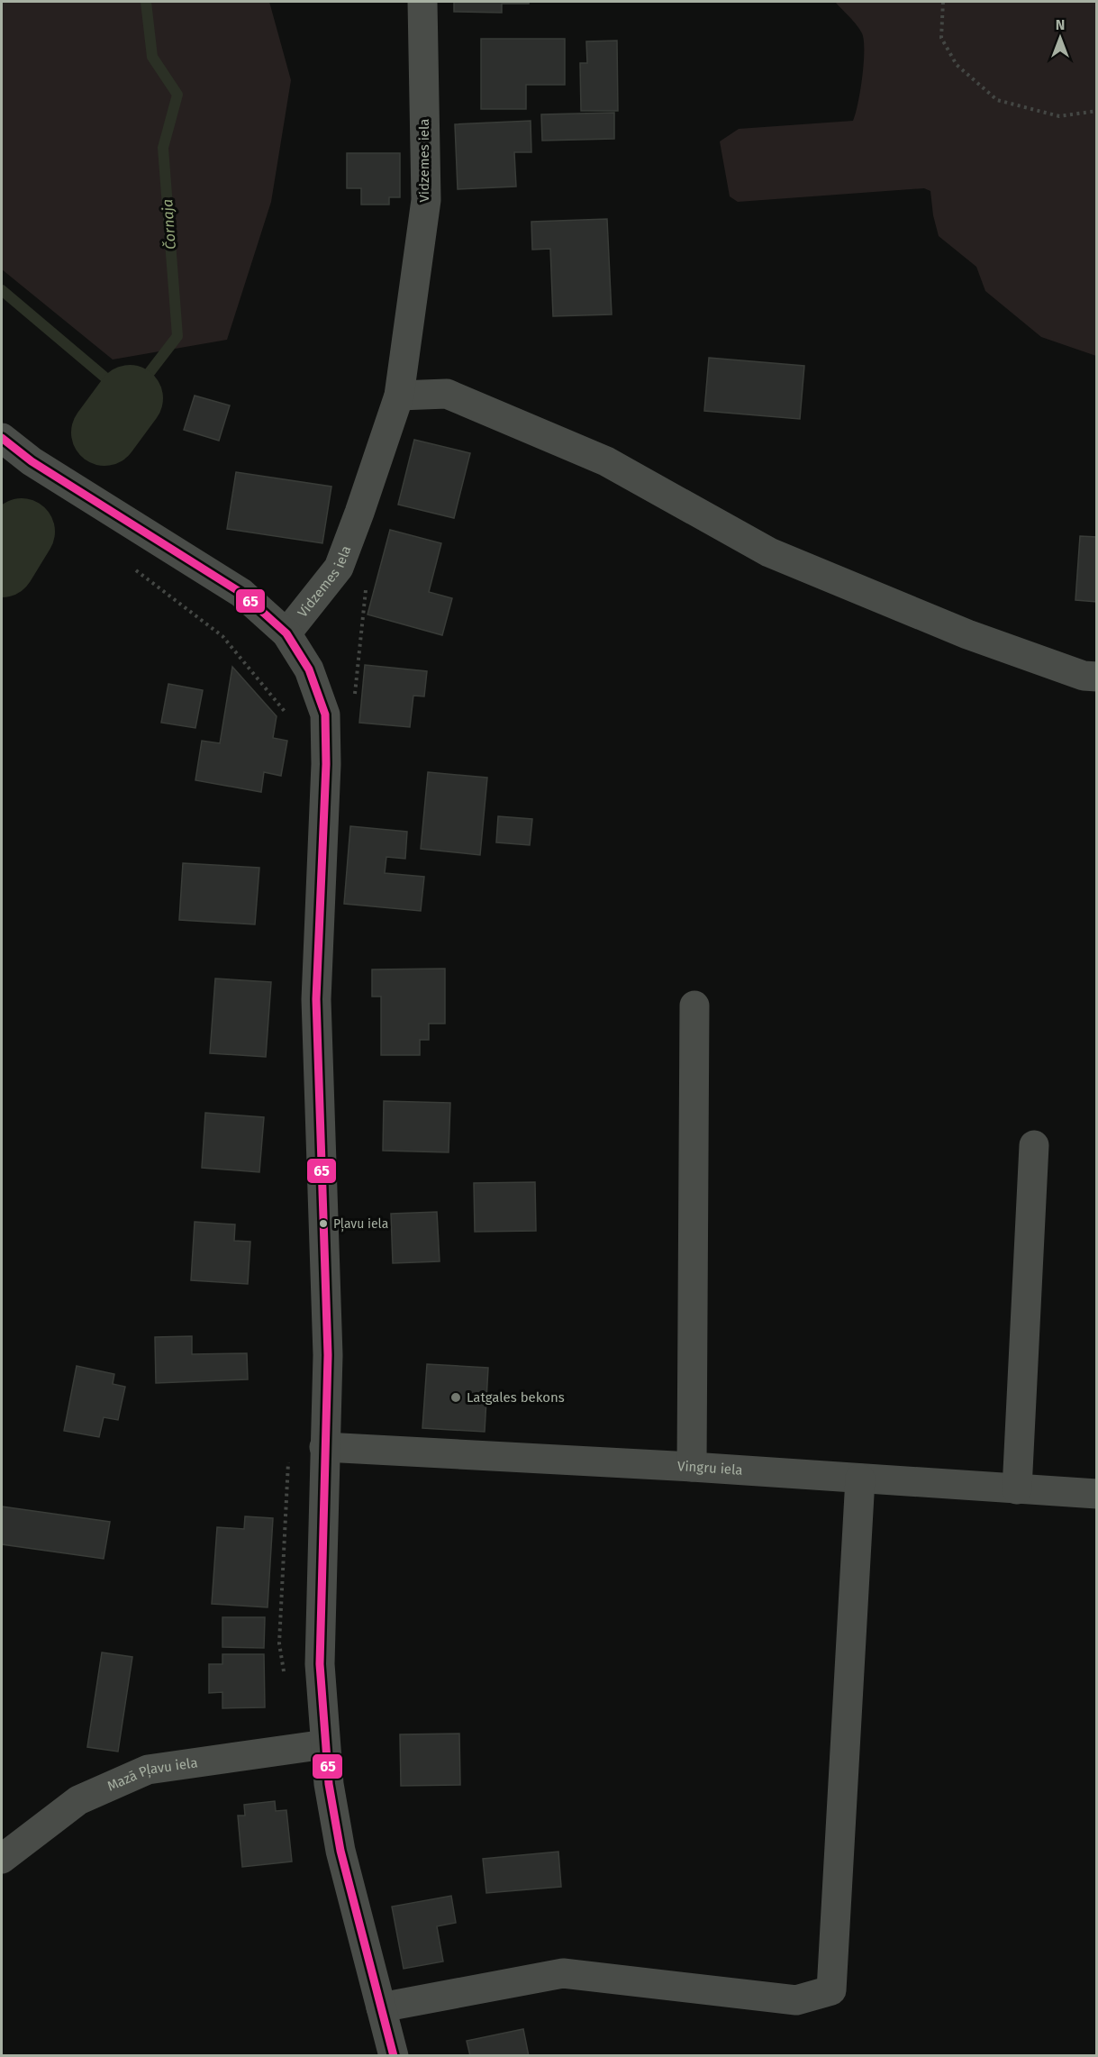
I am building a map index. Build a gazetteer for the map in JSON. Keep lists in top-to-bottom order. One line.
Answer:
{"streets":{"street":["Vidzemes iela","Vingru iela","Mazā Pļavu iela"]},"water":["Čornaja"],"places":["Pļavu iela","Latgales bekons"],"lines":["transit line 65"],"north":"top"}
